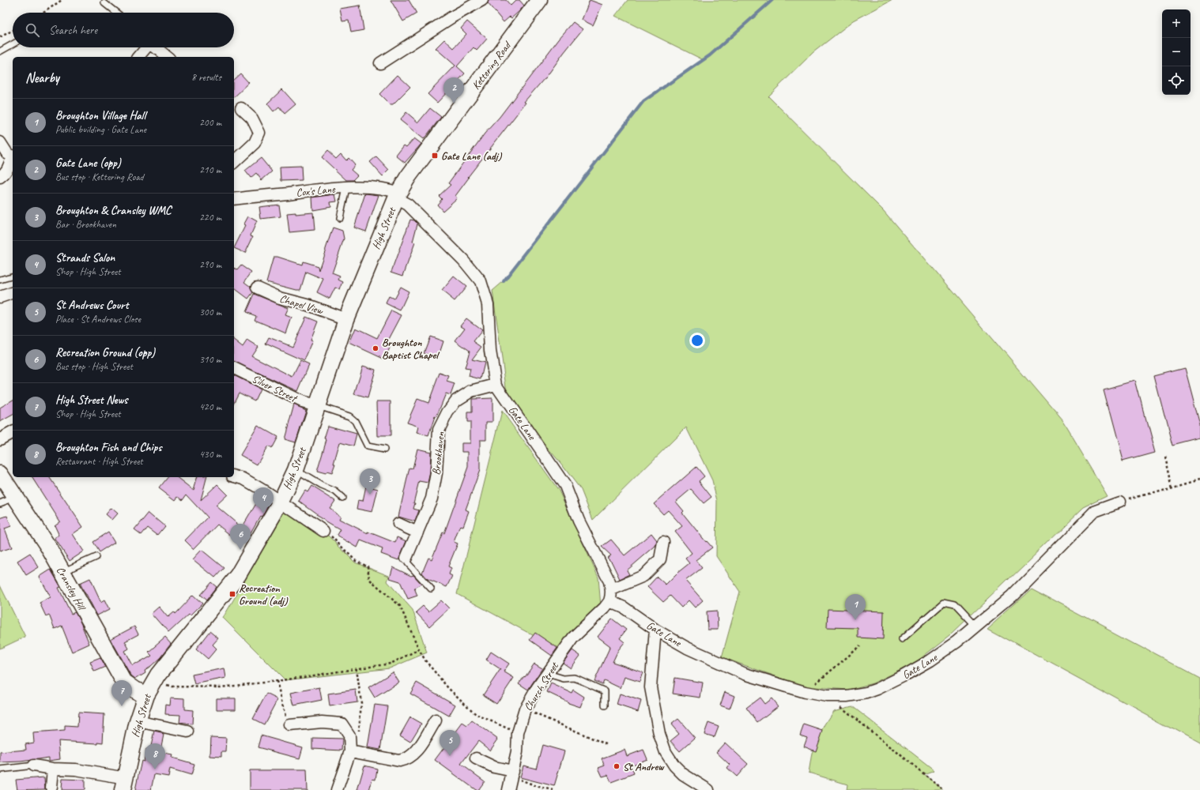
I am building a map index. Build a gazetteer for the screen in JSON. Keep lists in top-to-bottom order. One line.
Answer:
{"streets":{"street":["Kettering Road","Cox's Lane","High Street","Chapel View","Silver Street","Gate Lane","Brookhaven","Cransley Hill","Church Street"]},"crossings":[["Kettering Road","Cox's Lane"],["Kettering Road","High Street"],["Kettering Road","Gate Lane"],["Cox's Lane","High Street"],["Cox's Lane","Gate Lane"],["High Street","Chapel View"],["High Street","Silver Street"],["High Street","Gate Lane"],["High Street","Cransley Hill"],["Gate Lane","Brookhaven"],["Gate Lane","Church Street"]],"places":{"transit":["Gate Lane (adj)","Recreation Ground (adj)"],"other":["Broughton Baptist Chapel","St Andrew"]},"page":{"map_buttons":["+","−"],"search":"Search here","heading":["Nearby","8 results"],"pins":["2","3","4","6","1","7","5","8"],"list":[{"mark":"1","name":"Broughton Village Hall","note":"Public building · Gate Lane","value":"200 m"},{"mark":"2","name":"Gate Lane (opp)","note":"Bus stop · Kettering Road","value":"210 m"},{"mark":"3","name":"Broughton & Cransley WMC","note":"Bar · Brookhaven","value":"220 m"},{"mark":"4","name":"Strands Salon","note":"Shop · High Street","value":"290 m"},{"mark":"5","name":"St Andrews Court","note":"Place · St Andrews Close","value":"300 m"},{"mark":"6","name":"Recreation Ground (opp)","note":"Bus stop · High Street","value":"310 m"},{"mark":"7","name":"High Street News","note":"Shop · High Street","value":"420 m"},{"mark":"8","name":"Broughton Fish and Chips","note":"Restaurant · High Street","value":"430 m"}]}}
